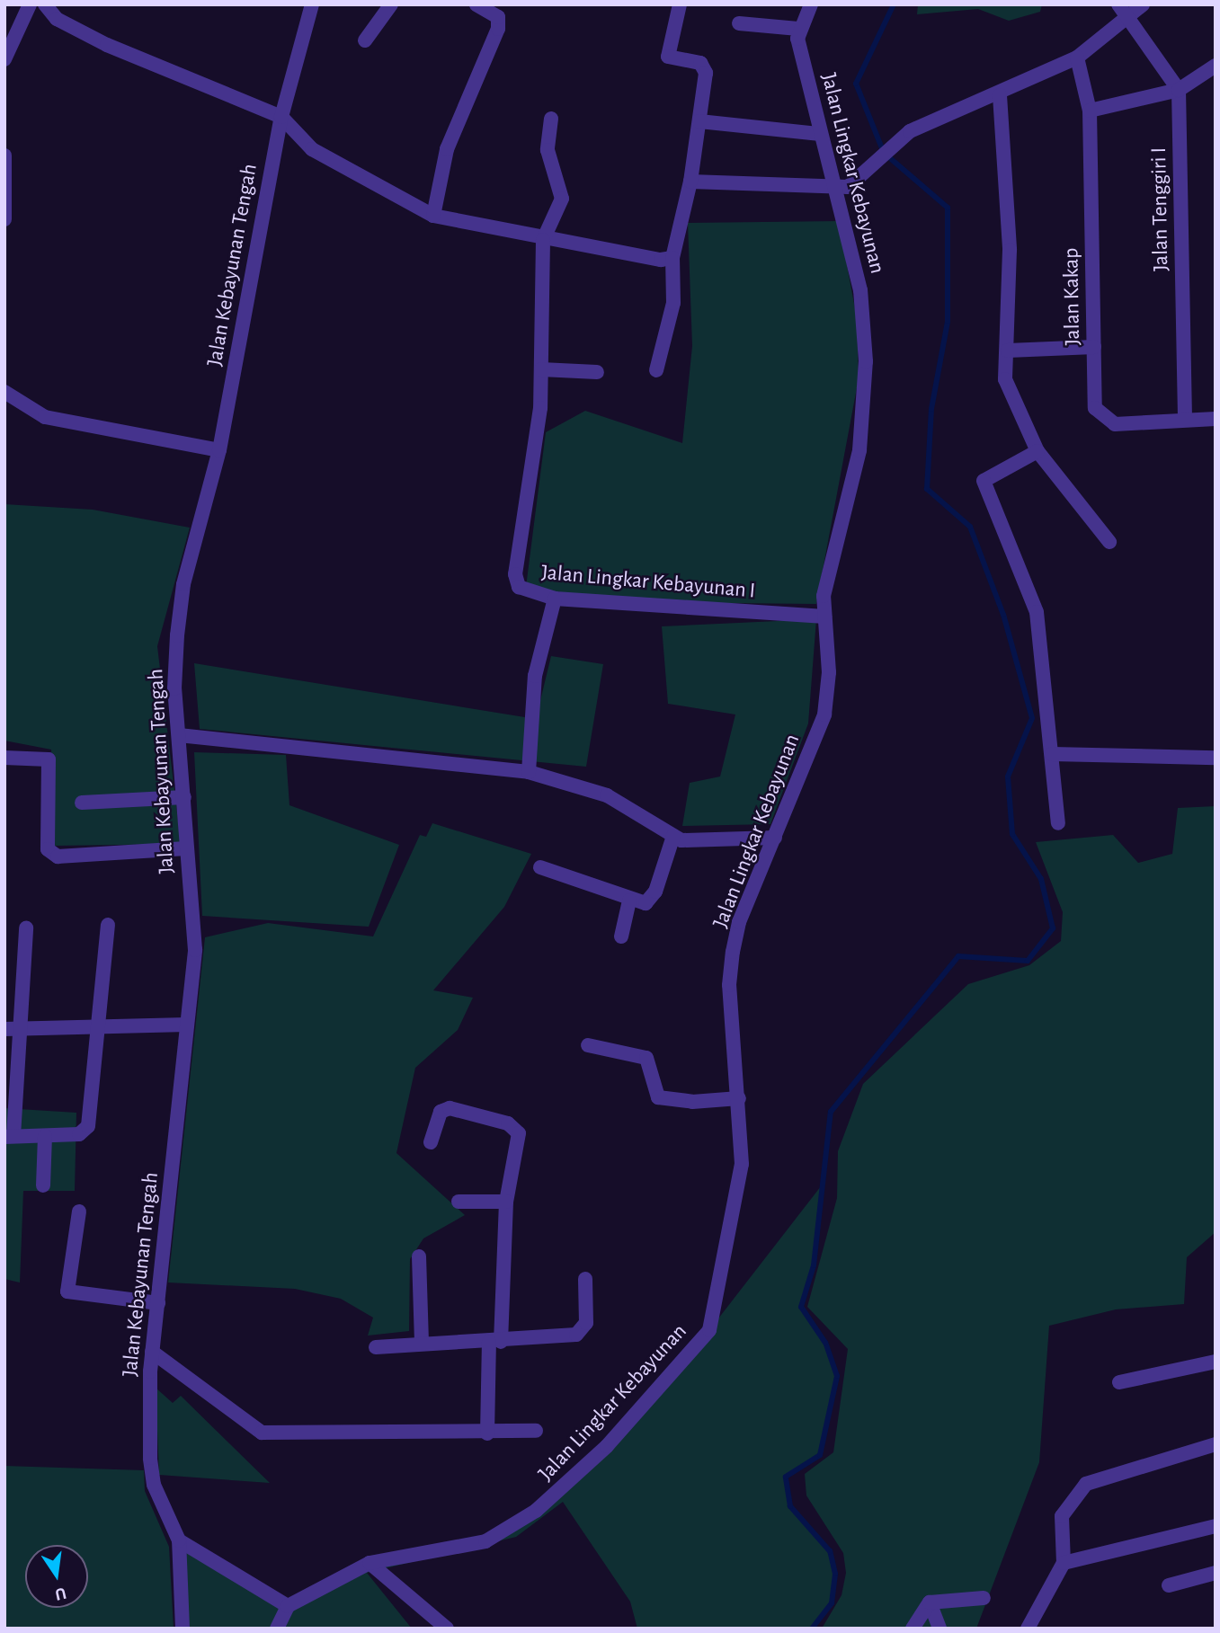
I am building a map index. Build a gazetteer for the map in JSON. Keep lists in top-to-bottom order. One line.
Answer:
{"streets":{"street":["Jalan Lingkar Kebayunan","Jalan Tenggiri I","Jalan Kebayunan Tengah","Jalan Kakap","Jalan Lingkar Kebayunan I"]},"crossings":[["Jalan Lingkar Kebayunan","Jalan Lingkar Kebayunan I"],["Jalan Tenggiri I","Jalan Kakap"]],"north":"bottom"}
